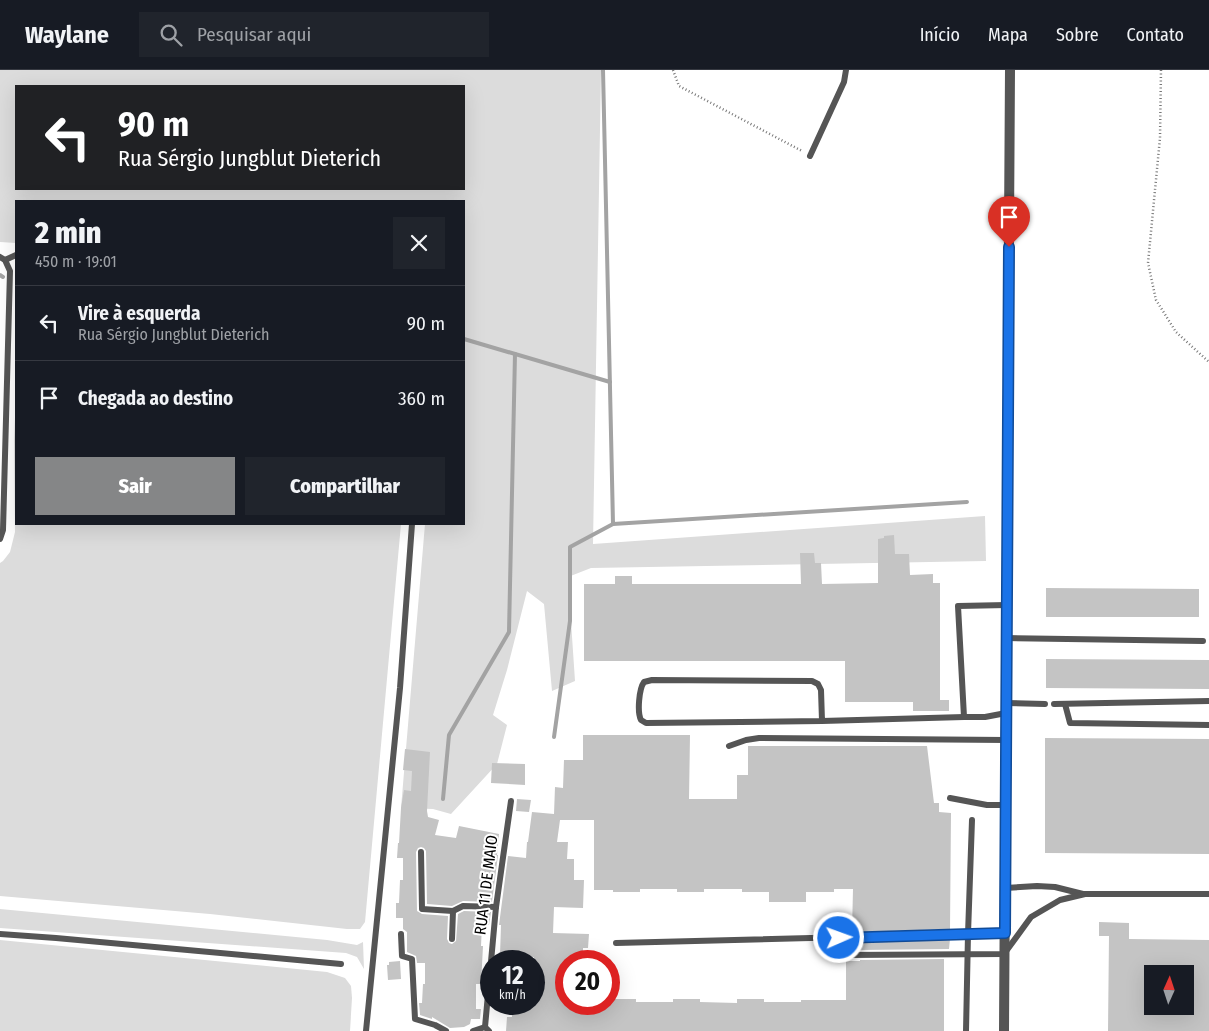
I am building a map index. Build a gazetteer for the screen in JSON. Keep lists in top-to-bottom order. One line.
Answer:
{"streets":{"lane":["RUA 11 DE MAIO"]},"north":"top","page":{"header":"Waylane","search":"Pesquisar aqui","nav":["Início","Mapa","Sobre","Contato"],"turn":["90 m","Rua Sérgio Jungblut Dieterich"],"heading":["2 min","450 m · 19:01"],"list":[{"name":"Vire à esquerda","note":"Rua Sérgio Jungblut Dieterich","value":"90 m"},{"name":"Chegada ao destino","value":"360 m"}],"buttons":["Sair","Compartilhar"],"speed":"12 km/h","limit":"20"}}
